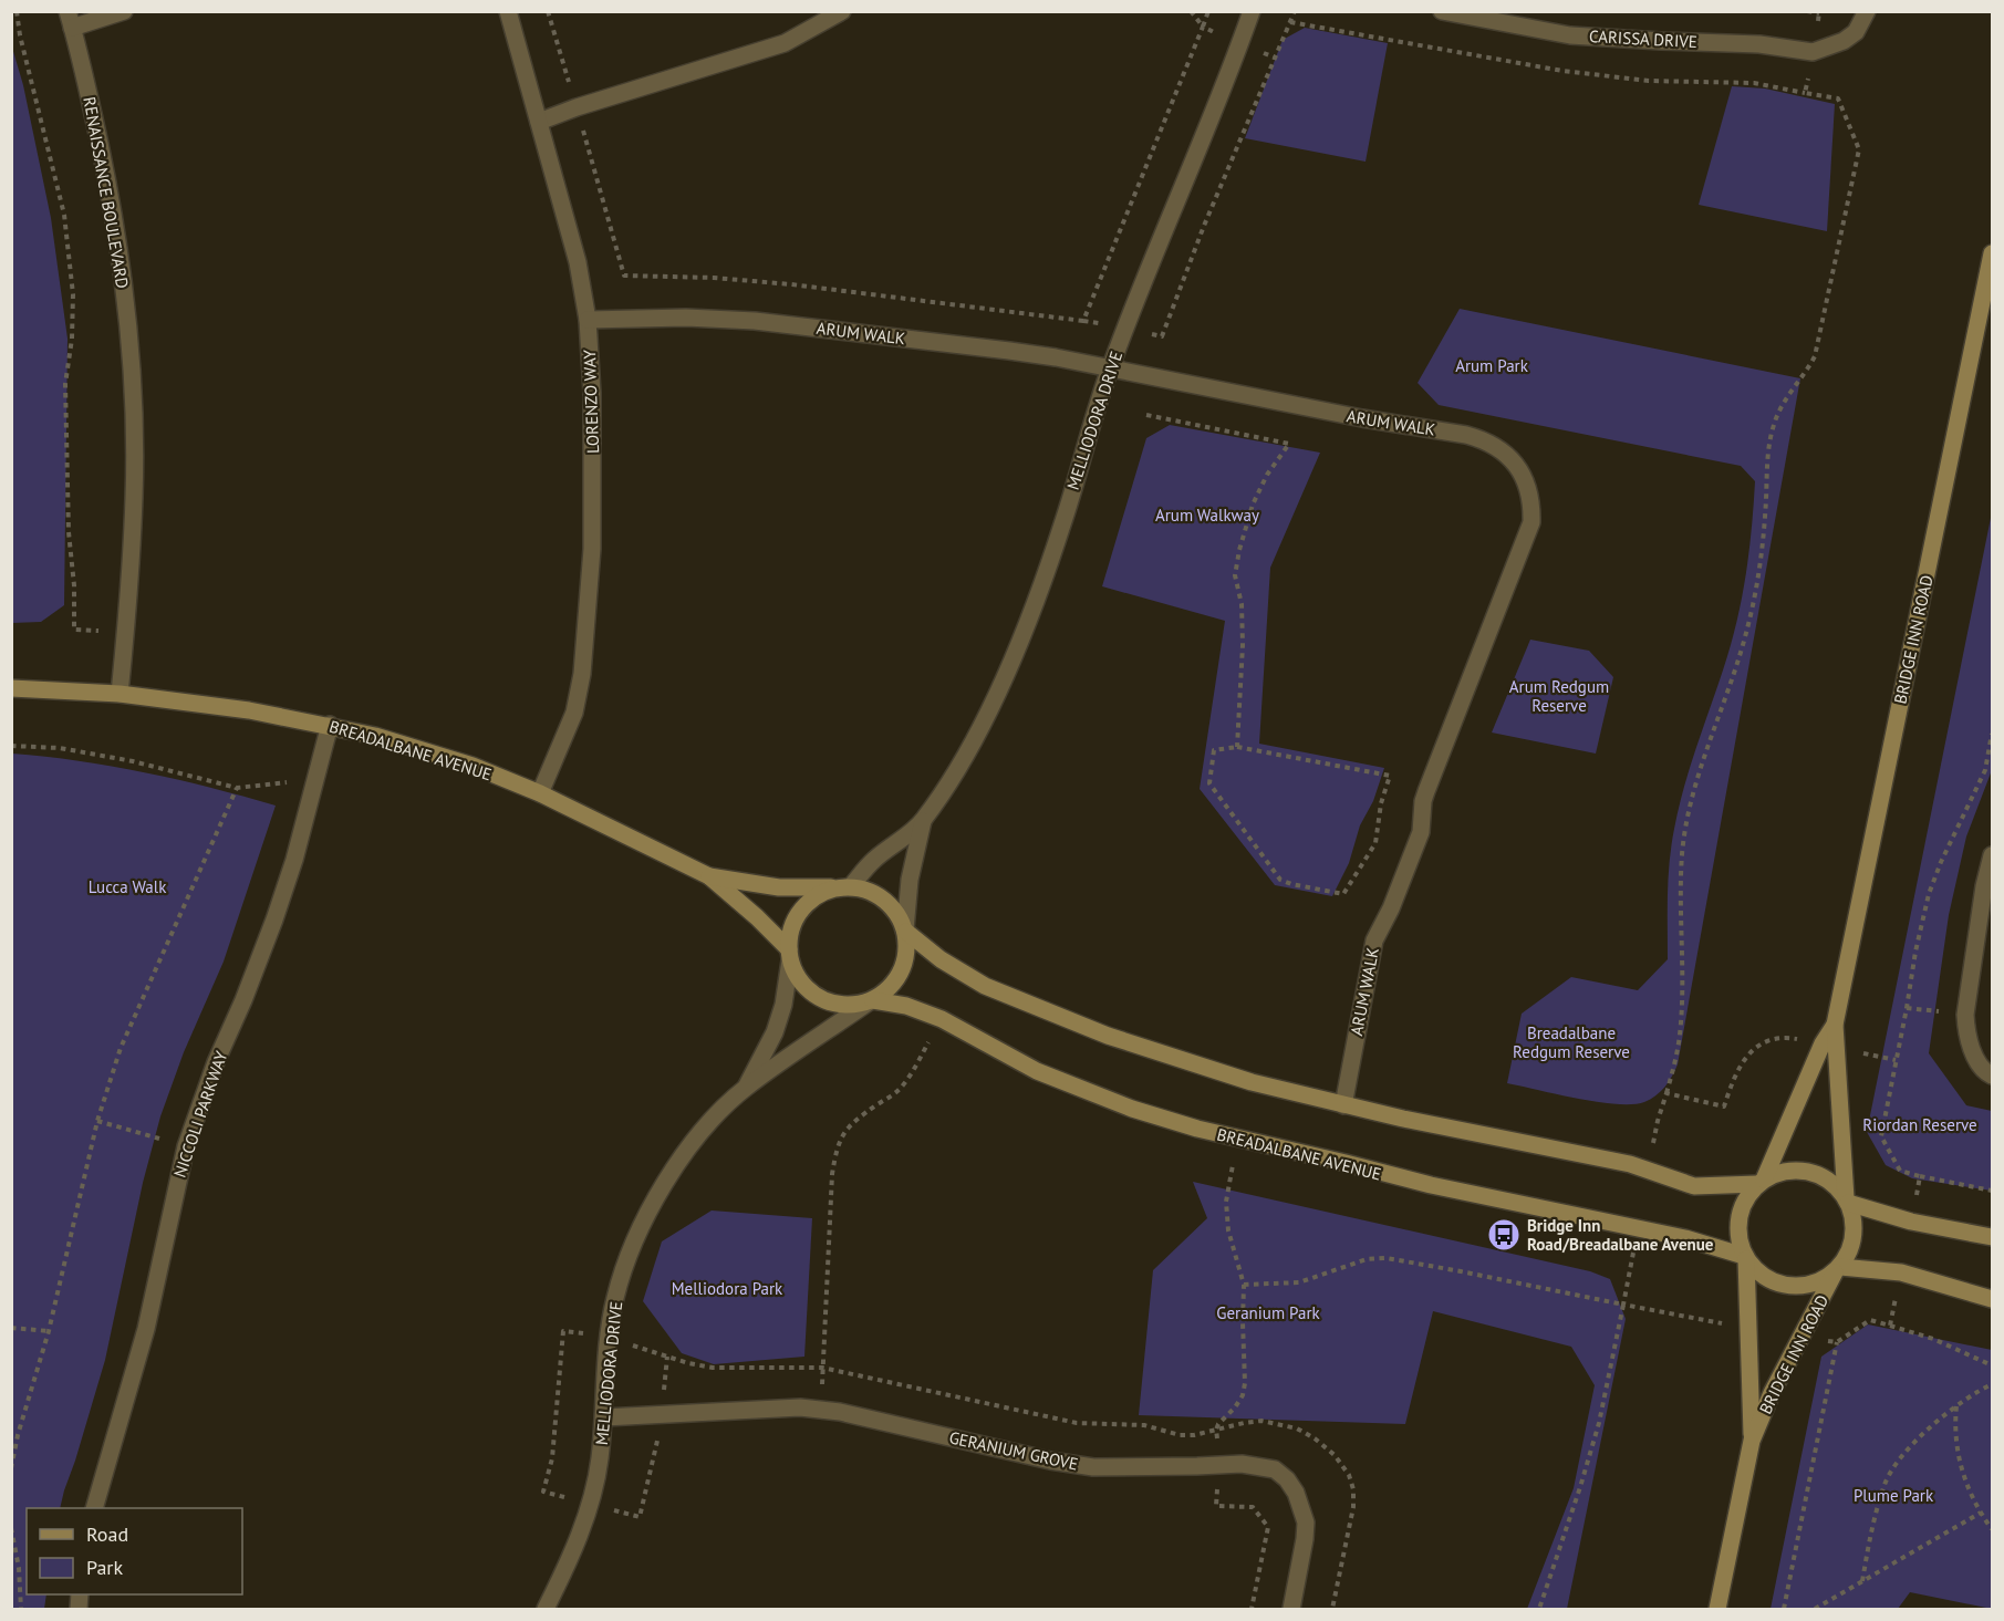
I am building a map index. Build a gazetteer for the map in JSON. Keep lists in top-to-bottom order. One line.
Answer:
{"streets":{"street":["CARISSA DRIVE","RENAISSANCE BOULEVARD","ARUM WALK","LORENZO WAY","MELLIODORA DRIVE","BRIDGE INN ROAD","BREADALBANE AVENUE","NICCOLI PARKWAY","GERANIUM GROVE"]},"crossings":[["RENAISSANCE BOULEVARD","BREADALBANE AVENUE"],["ARUM WALK","LORENZO WAY"],["ARUM WALK","MELLIODORA DRIVE"],["LORENZO WAY","BREADALBANE AVENUE"],["MELLIODORA DRIVE","BREADALBANE AVENUE"],["MELLIODORA DRIVE","GERANIUM GROVE"],["BRIDGE INN ROAD","BREADALBANE AVENUE"],["BREADALBANE AVENUE","NICCOLI PARKWAY"]],"parks":["Arum Park","Arum Walkway","Arum Redgum Reserve","Lucca Walk","Breadalbane Redgum Reserve","Riordan Reserve","Melliodora Park","Geranium Park","Plume Park"],"places":{"bus stop":["Bridge Inn Road/Breadalbane Avenue"]},"legend":["Road","Park"]}
